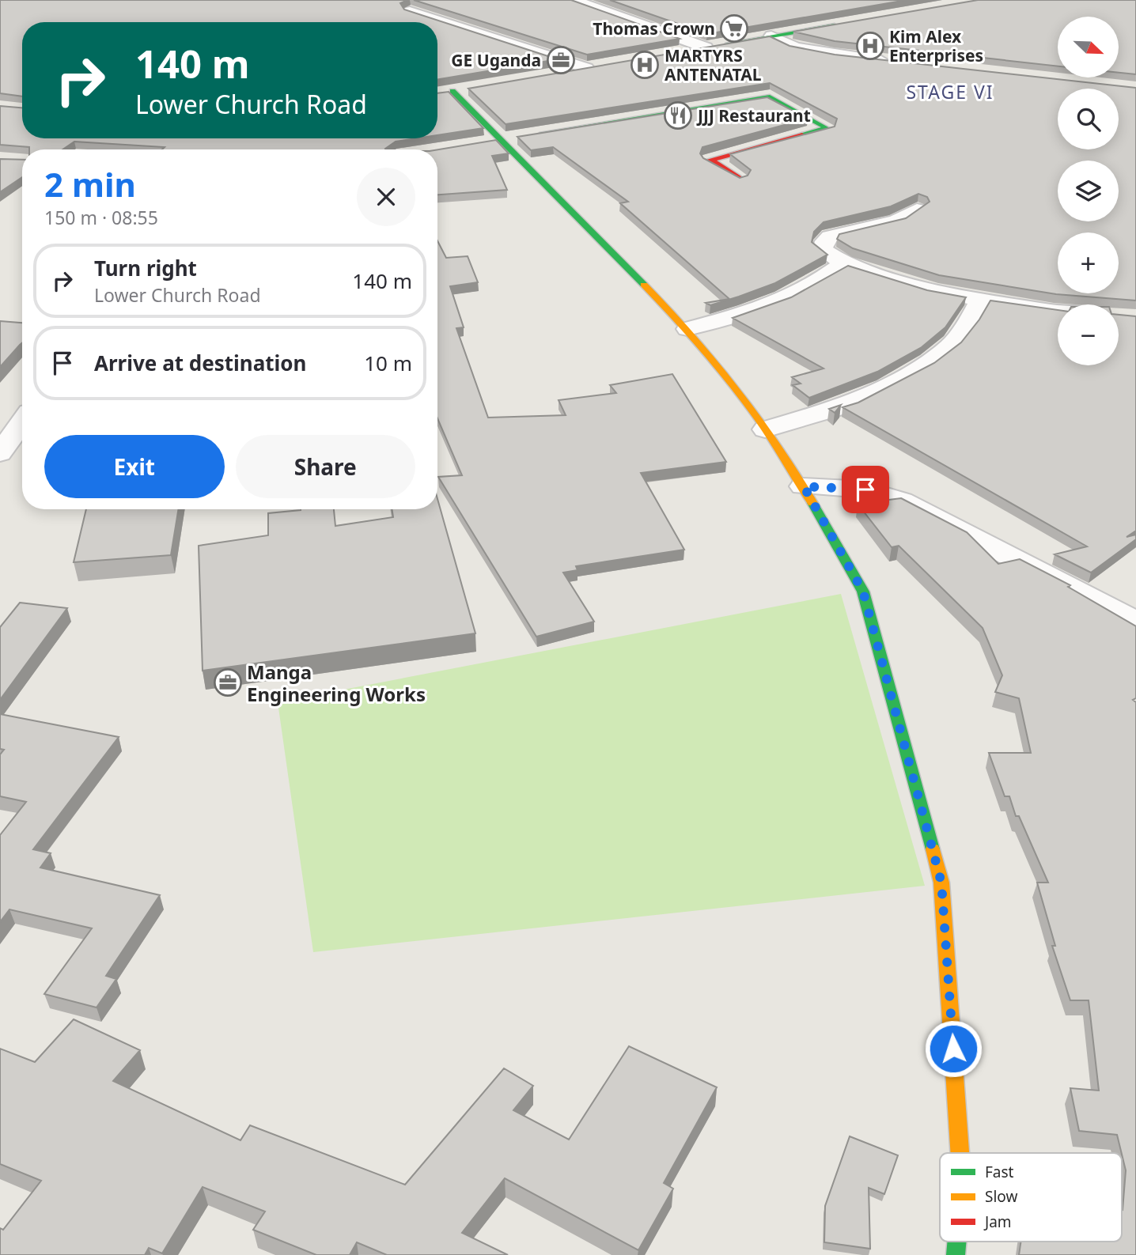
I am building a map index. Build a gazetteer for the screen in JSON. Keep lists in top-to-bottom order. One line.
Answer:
{"districts":["STAGE VI"],"places":{"supermarket":["Thomas Crown"],"hospital":["Kim Alex Enterprises","MARTYRS ANTENATAL"],"office":["GE Uganda","Manga Engineering Works"],"restaurant":["JJJ Restaurant"]},"legend":["Fast","Slow","Jam"],"north":"bottom right","page":{"map_buttons":["+","−"],"turn":["140 m","Lower Church Road"],"heading":["2 min","150 m · 08:55"],"list":[{"name":"Turn right","note":"Lower Church Road","value":"140 m"},{"name":"Arrive at destination","value":"10 m"}],"buttons":["Exit","Share"]}}
